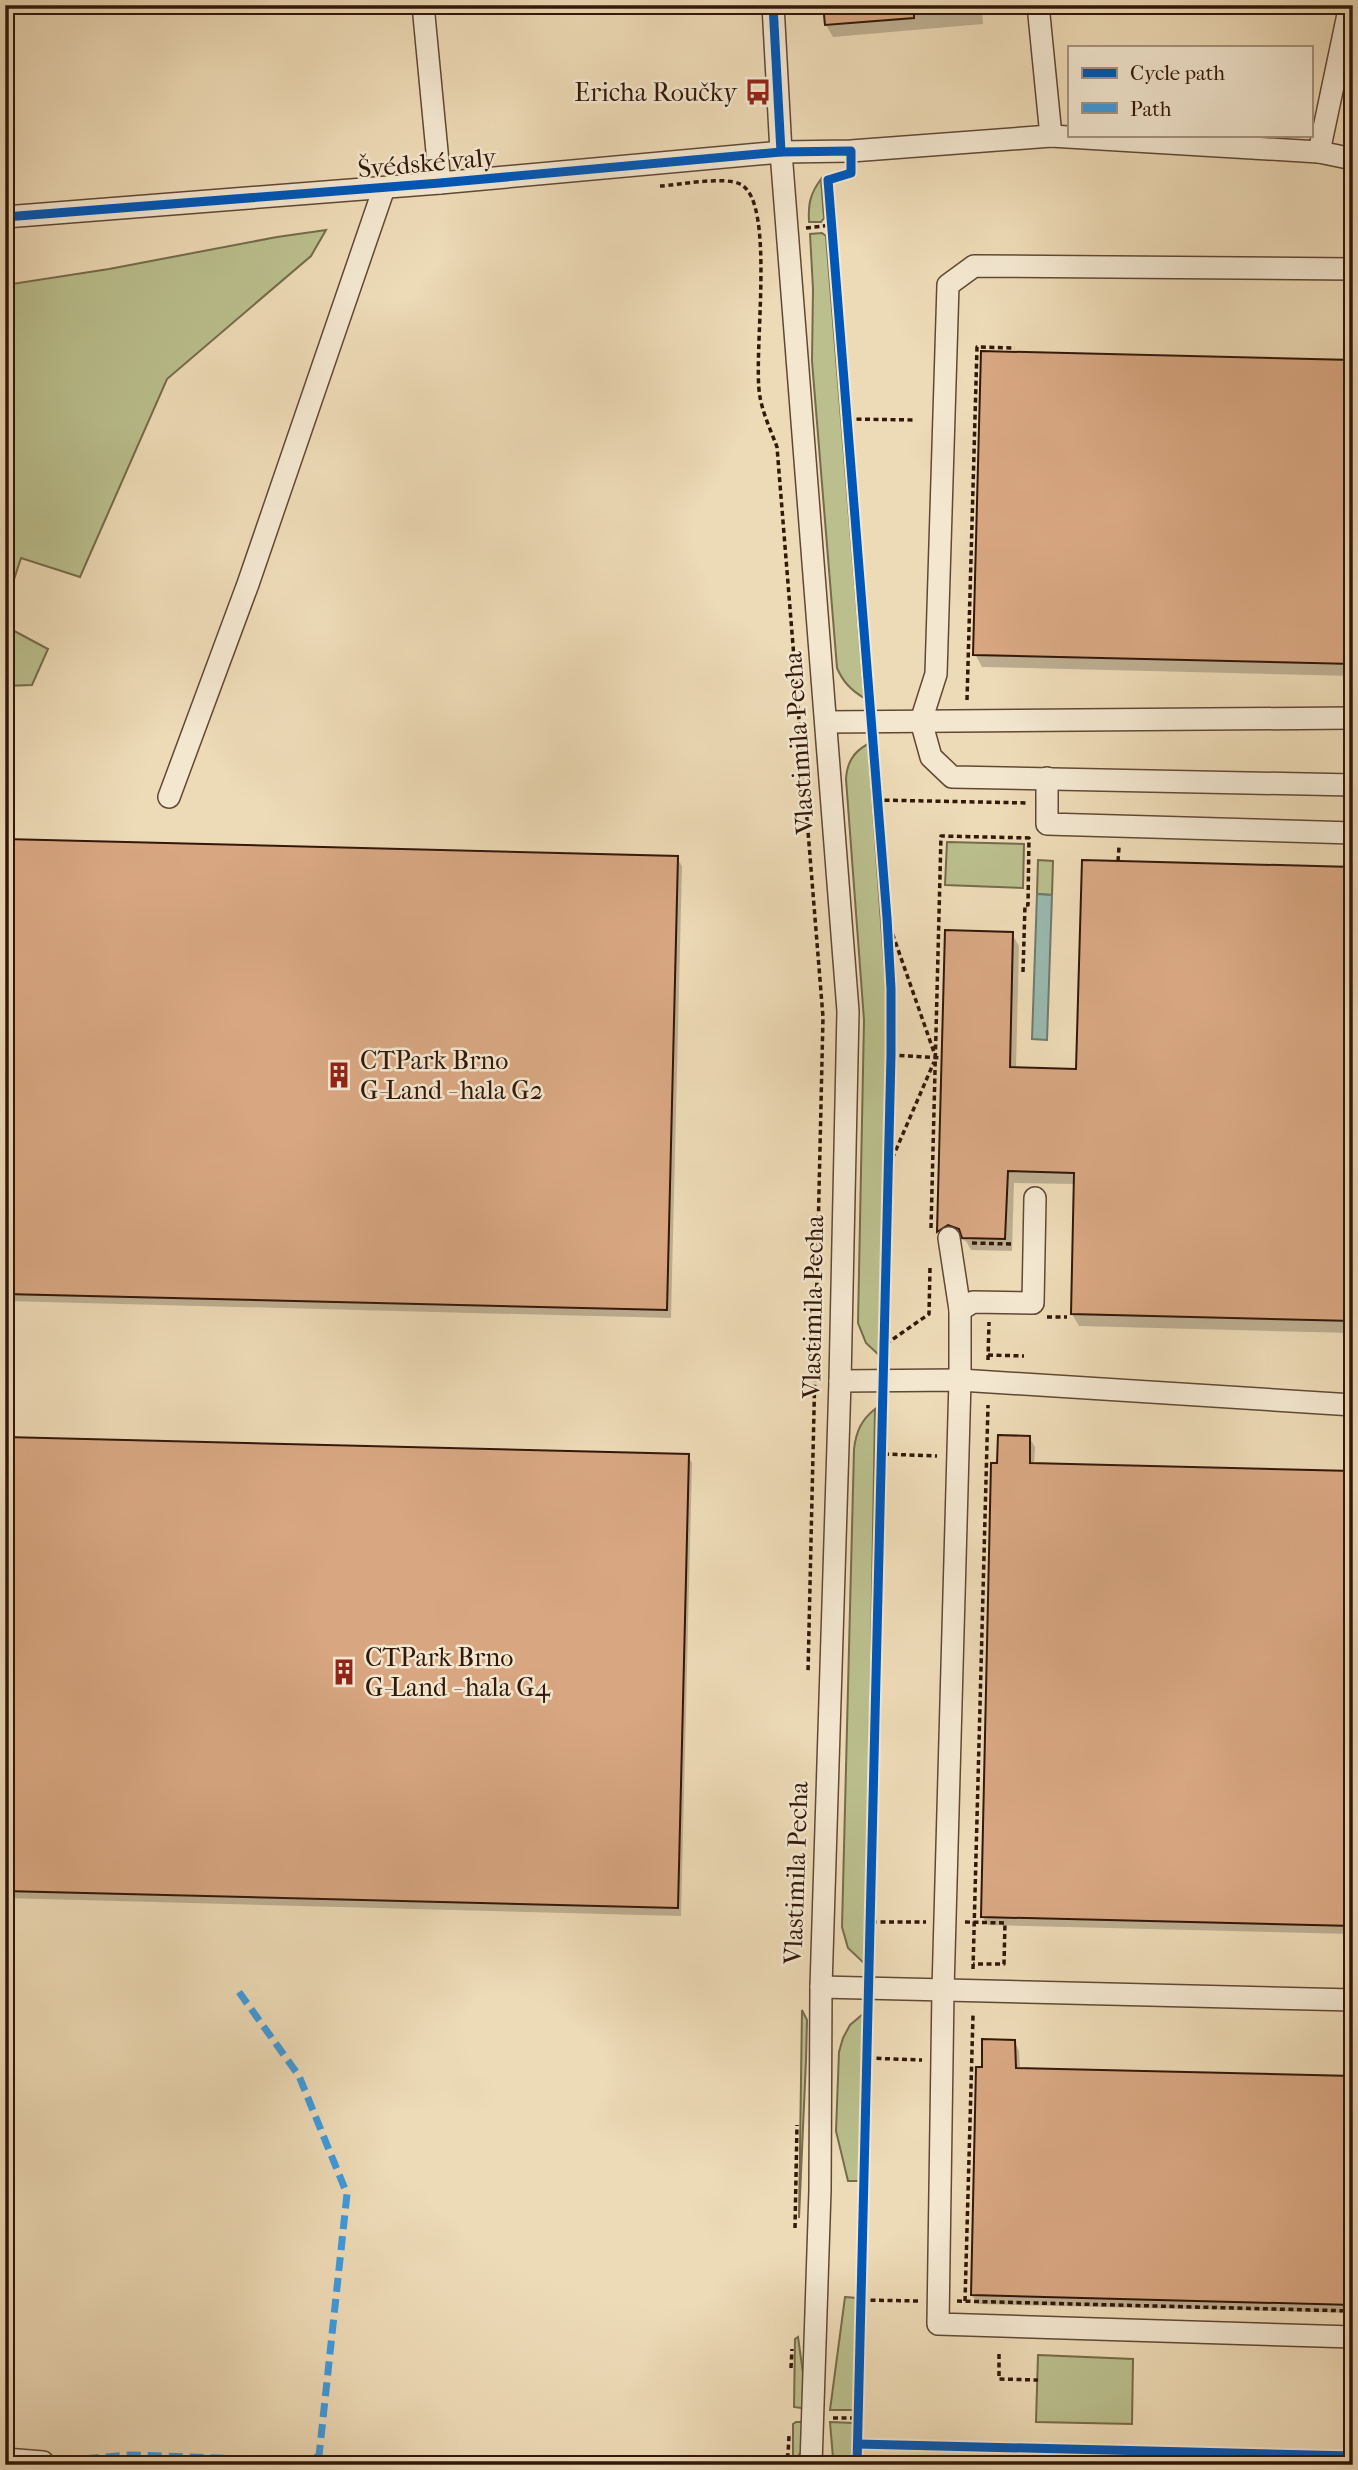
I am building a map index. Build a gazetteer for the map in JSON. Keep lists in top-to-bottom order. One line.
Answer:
{"streets":{"street":["Švédské valy","Vlastimila Pecha"]},"crossings":[["Švédské valy","Vlastimila Pecha"]],"places":{"bus stop":["Ericha Roučky"],"building":["CTPark Brno G-Land - hala G2","CTPark Brno G-Land - hala G4"]},"legend":["Cycle path","Path"]}
